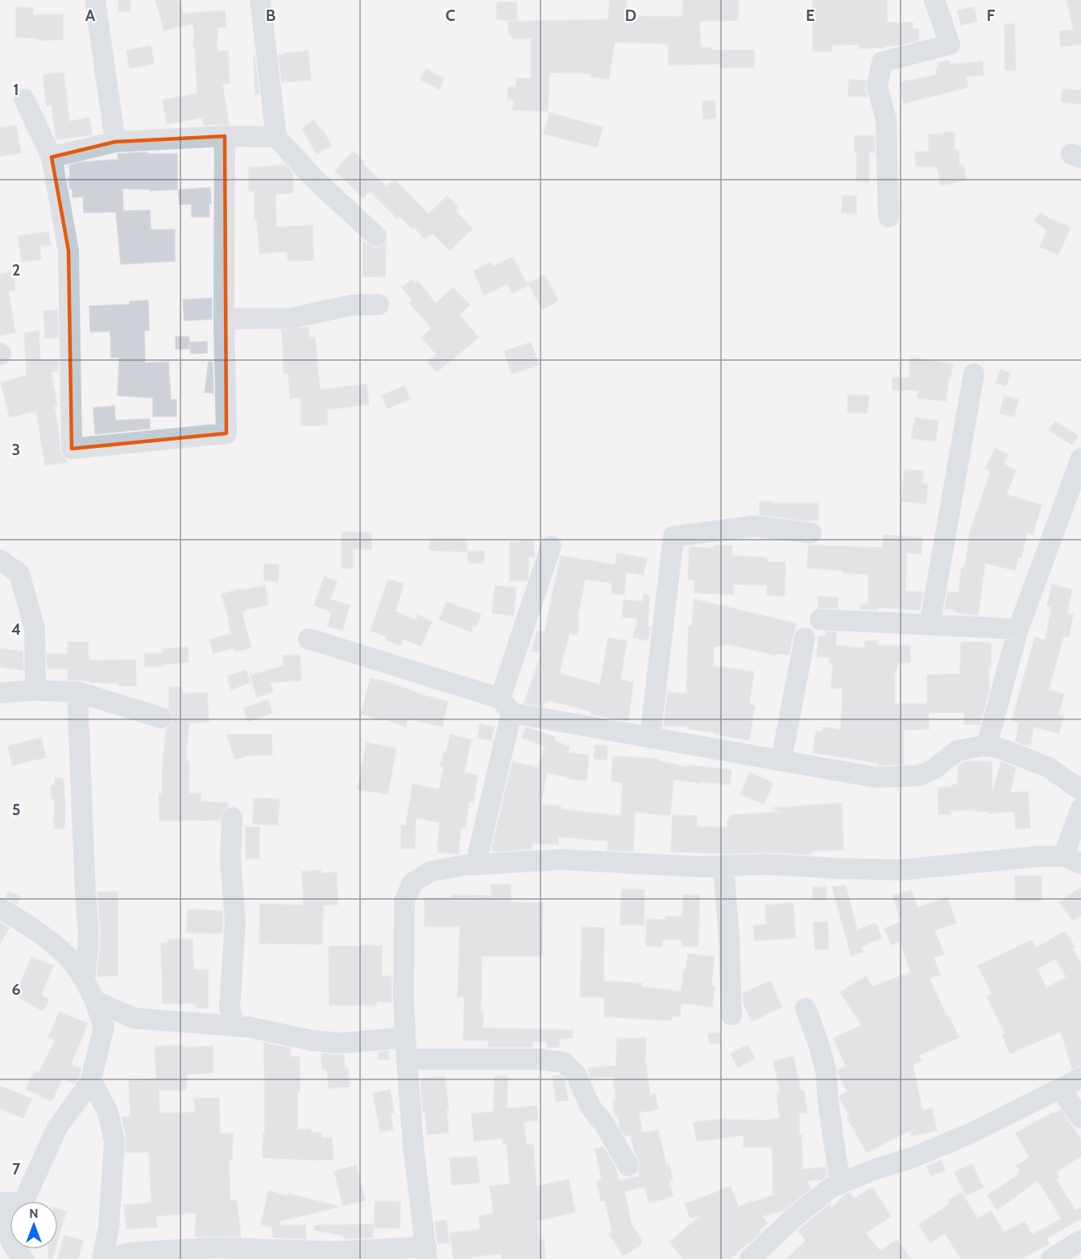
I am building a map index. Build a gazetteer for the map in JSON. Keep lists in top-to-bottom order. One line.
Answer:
{"north":"top","grid":{"columns":["A","B","C","D","E","F"],"rows":["1","2","3","4","5","6","7"]}}
